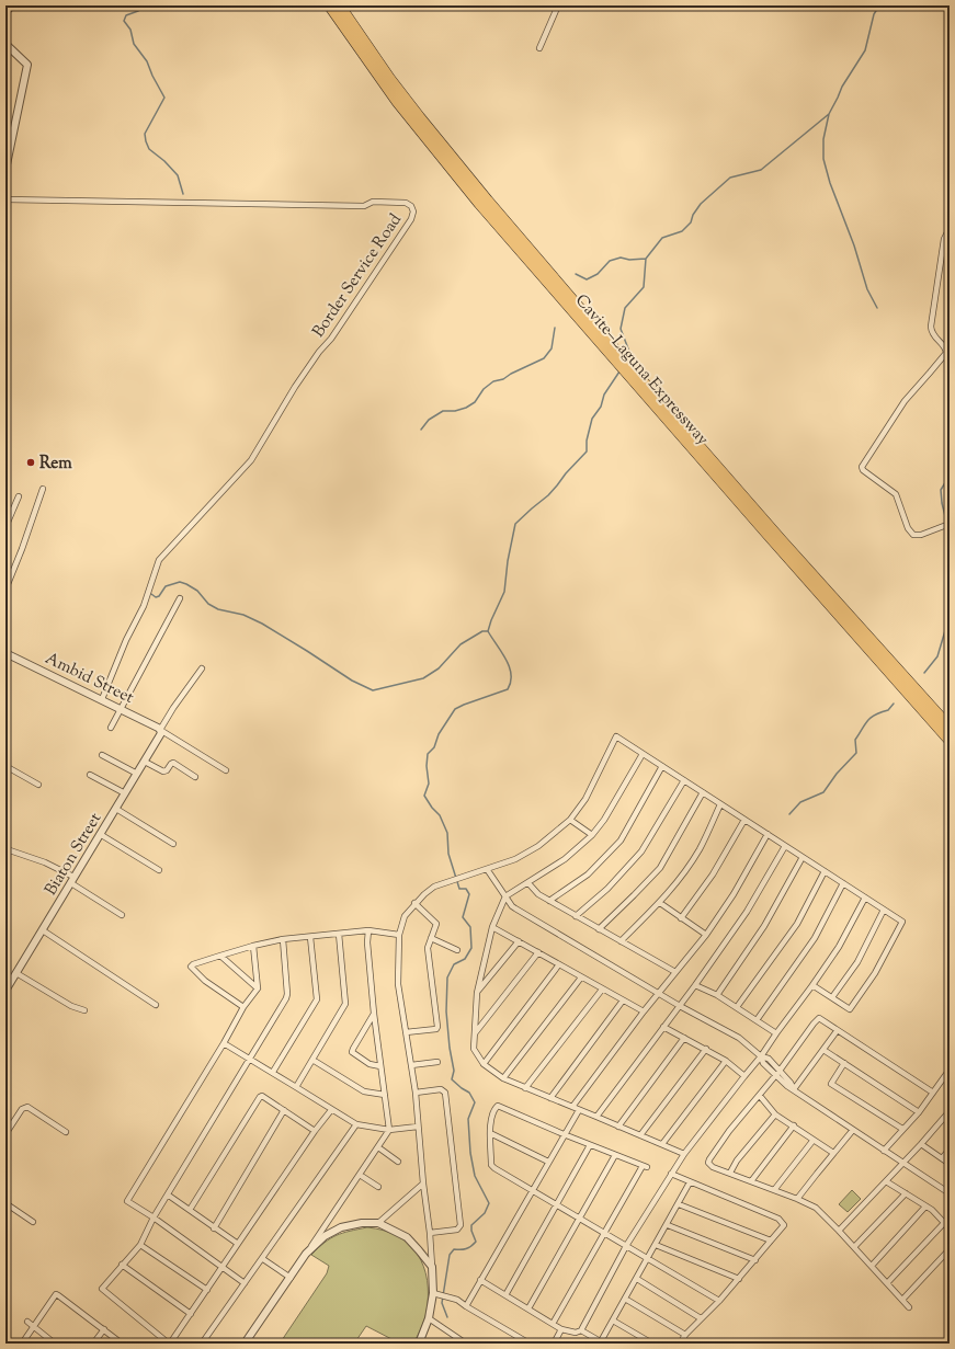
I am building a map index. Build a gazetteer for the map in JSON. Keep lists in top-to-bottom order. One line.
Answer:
{"streets":{"highway":["Cavite–Laguna Expressway"],"street":["Border Service Road","Ambid Street","Biaton Street"]},"crossings":[["Border Service Road","Ambid Street"],["Ambid Street","Biaton Street"]],"places":["Rem"]}
